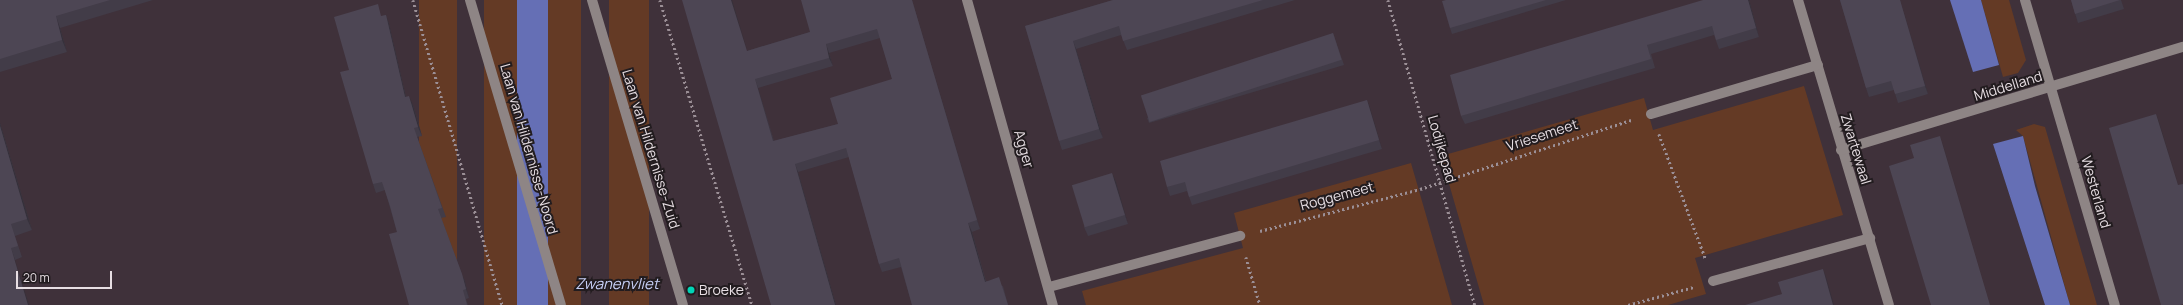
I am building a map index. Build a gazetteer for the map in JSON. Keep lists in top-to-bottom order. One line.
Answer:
{"streets":{"street":["Middelland","Laan van Hildernisse-Noord","Laan van Hildernisse-Zuid","Agger","Zwartewaal","Westerland"],"path":["Vriesemeet","Lodijkepad","Roggemeet"]},"crossings":[["Middelland","Zwartewaal"],["Middelland","Westerland"],["Vriesemeet","Lodijkepad"],["Vriesemeet","Roggemeet"],["Lodijkepad","Roggemeet"]],"water":["Zwanenvliet"],"places":["Broeke"],"scale_bar":"20 m"}
